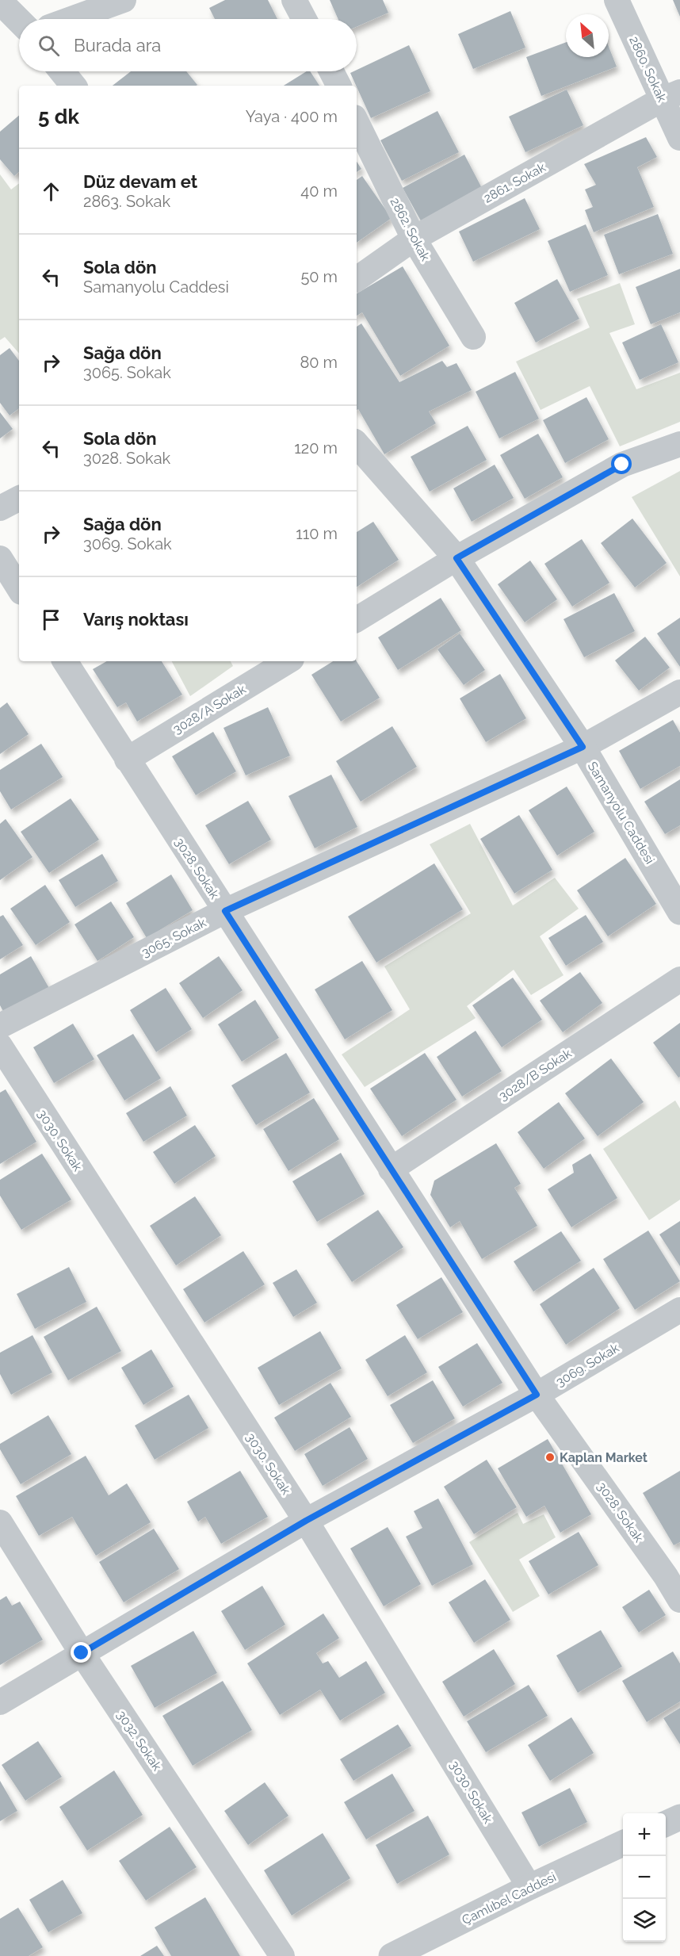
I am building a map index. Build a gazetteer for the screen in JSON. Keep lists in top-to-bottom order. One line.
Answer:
{"streets":{"street":["2860. Sokak","2861. Sokak","2862. Sokak","3028/A Sokak","Samanyolu Caddesi","3028. Sokak","3065. Sokak","3028/B Sokak","3030. Sokak","3069. Sokak","3032. Sokak","Çamlıbel Caddesi"]},"crossings":[["2860. Sokak","2861. Sokak"],["2861. Sokak","2862. Sokak"],["3028/A Sokak","3028. Sokak"],["Samanyolu Caddesi","3065. Sokak"],["3028. Sokak","3065. Sokak"],["3028. Sokak","3028/B Sokak"],["3028. Sokak","3069. Sokak"],["3030. Sokak","3069. Sokak"],["3030. Sokak","Çamlıbel Caddesi"],["3069. Sokak","3032. Sokak"]],"places":["Kaplan Market"],"north":"top left","page":{"search":"Burada ara","heading":["5 dk","Yaya · 400 m"],"list":[["Düz devam et","2863. Sokak","40 m"],["Sola dön","Samanyolu Caddesi","50 m"],["Sağa dön","3065. Sokak","80 m"],["Sola dön","3028. Sokak","120 m"],["Sağa dön","3069. Sokak","110 m"],"Varış noktası"],"map_buttons":["+","−"]}}
